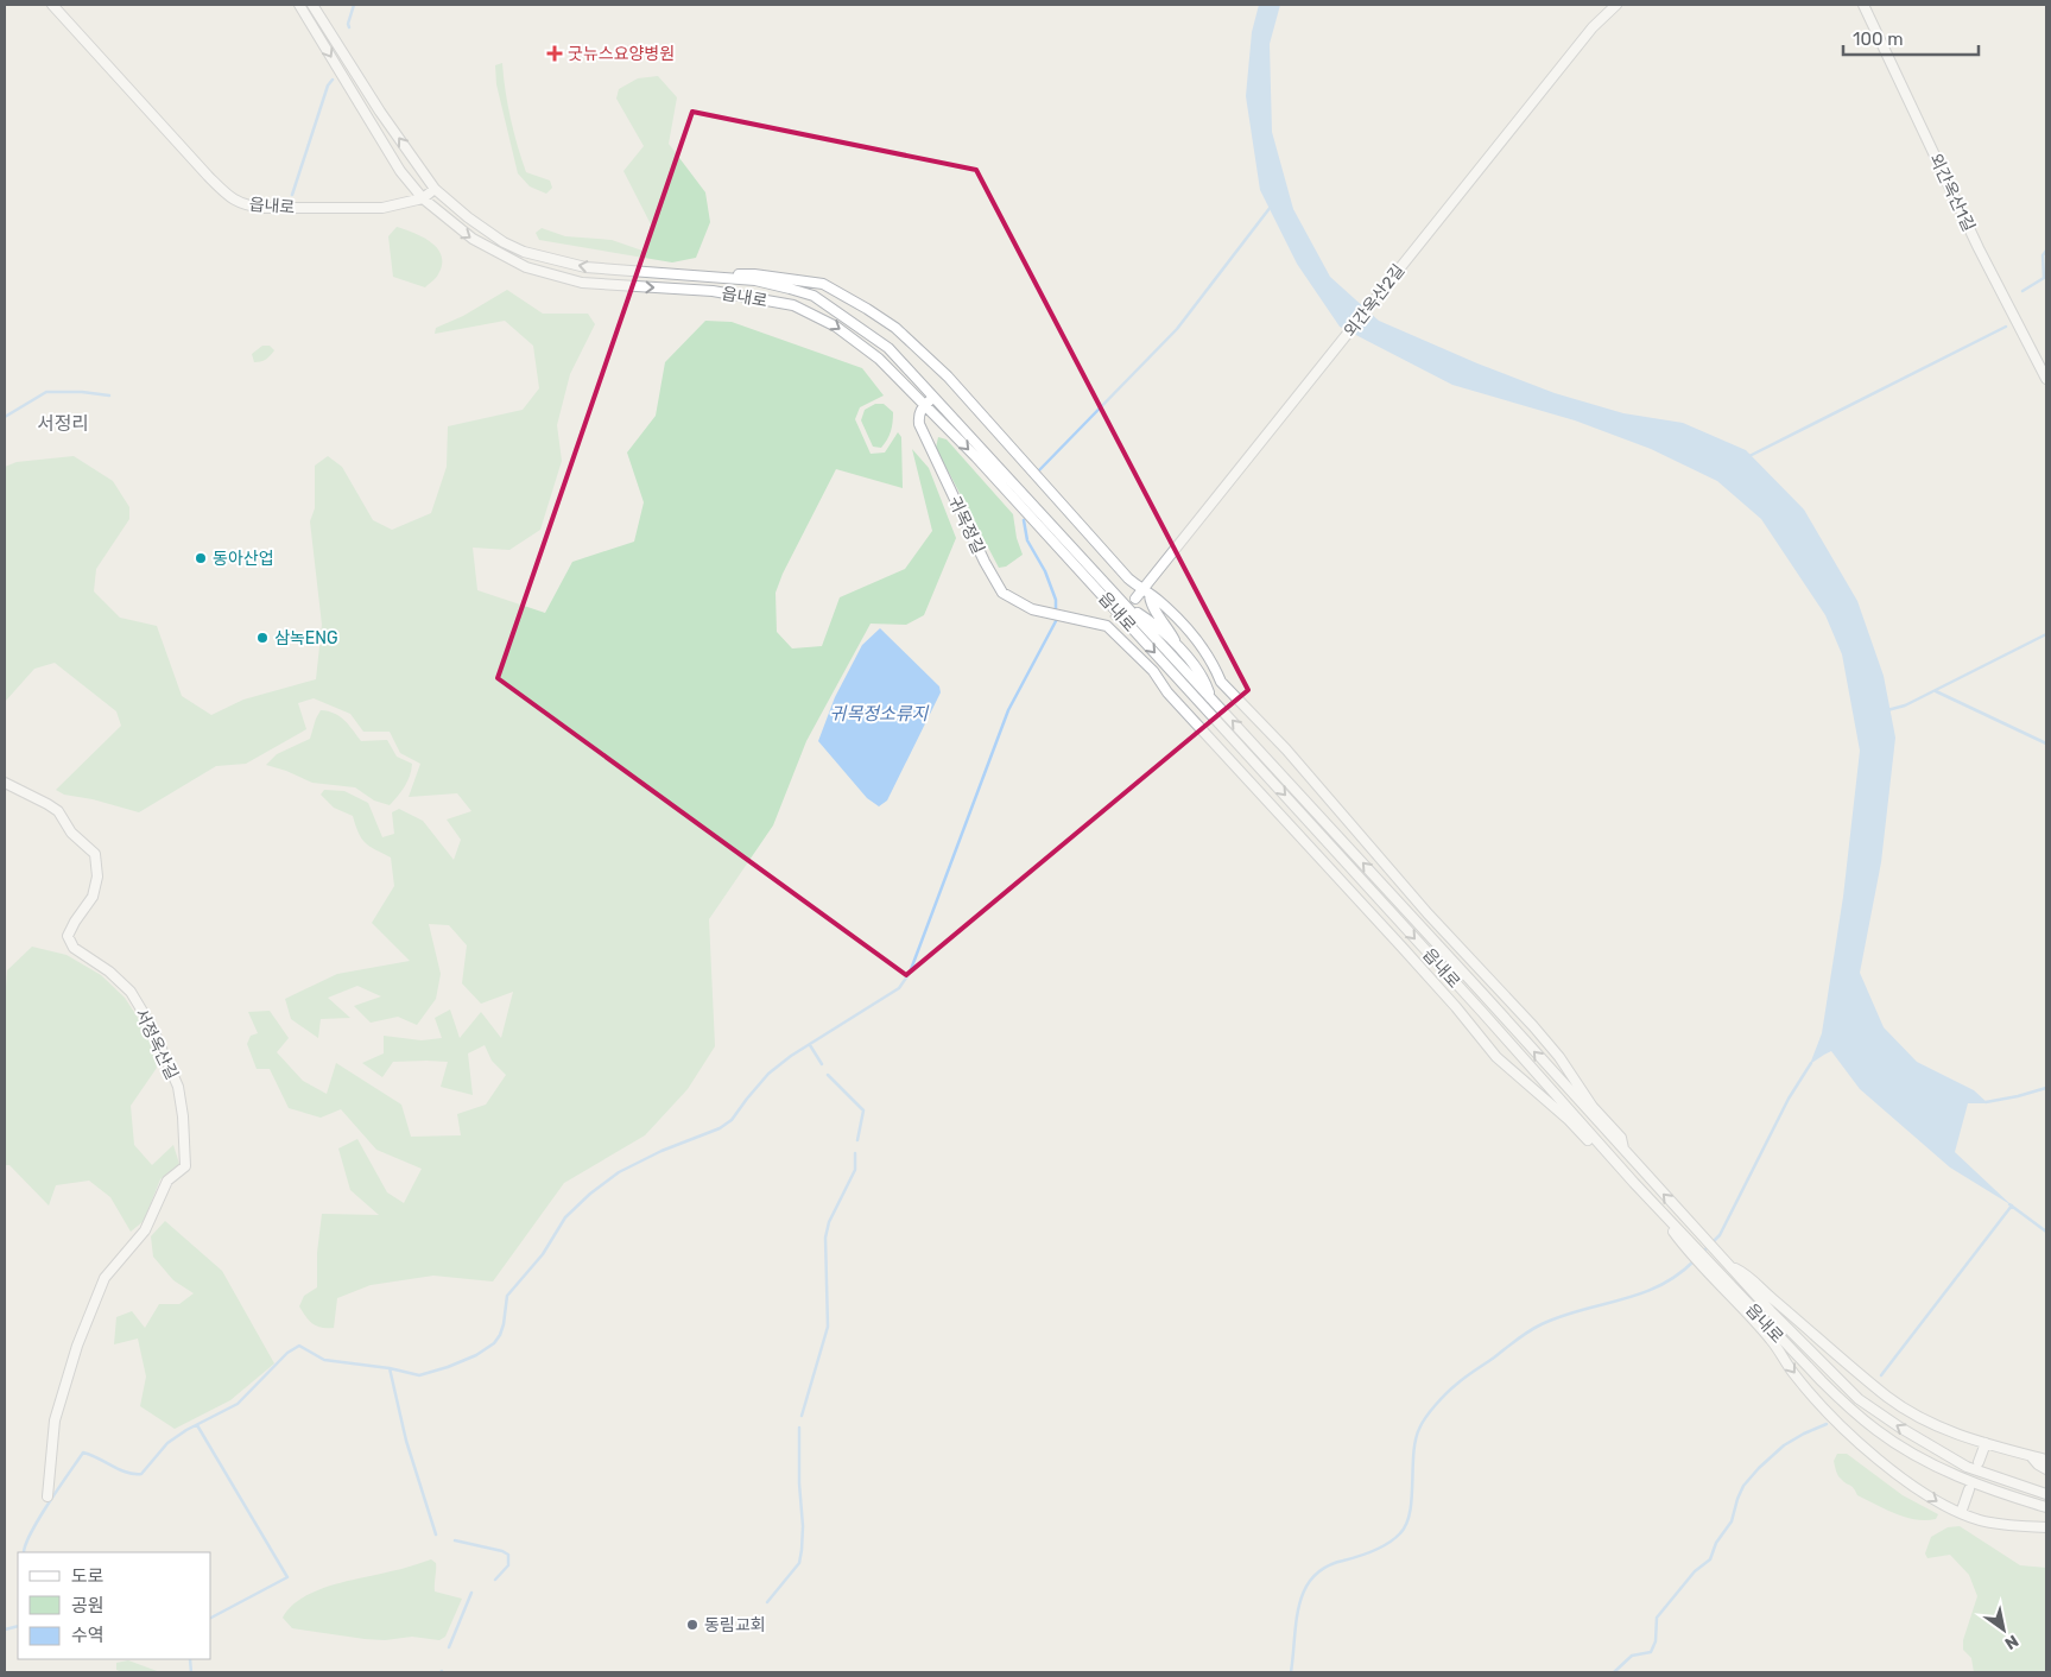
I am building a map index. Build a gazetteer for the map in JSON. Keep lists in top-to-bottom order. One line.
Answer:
{"streets":{"street":["외간옥산1길","읍내로","외간옥산2길","귀목정길","서정옥산길"]},"crossings":[["읍내로","귀목정길"]],"districts":["서정리"],"water":["귀목정소류지"],"places":{"health":["굿뉴스요양병원"],"other":["동아산업","삼녹ENG","동림교회"]},"legend":["도로","공원","수역"],"scale_bar":"100 m","north":"bottom right"}
